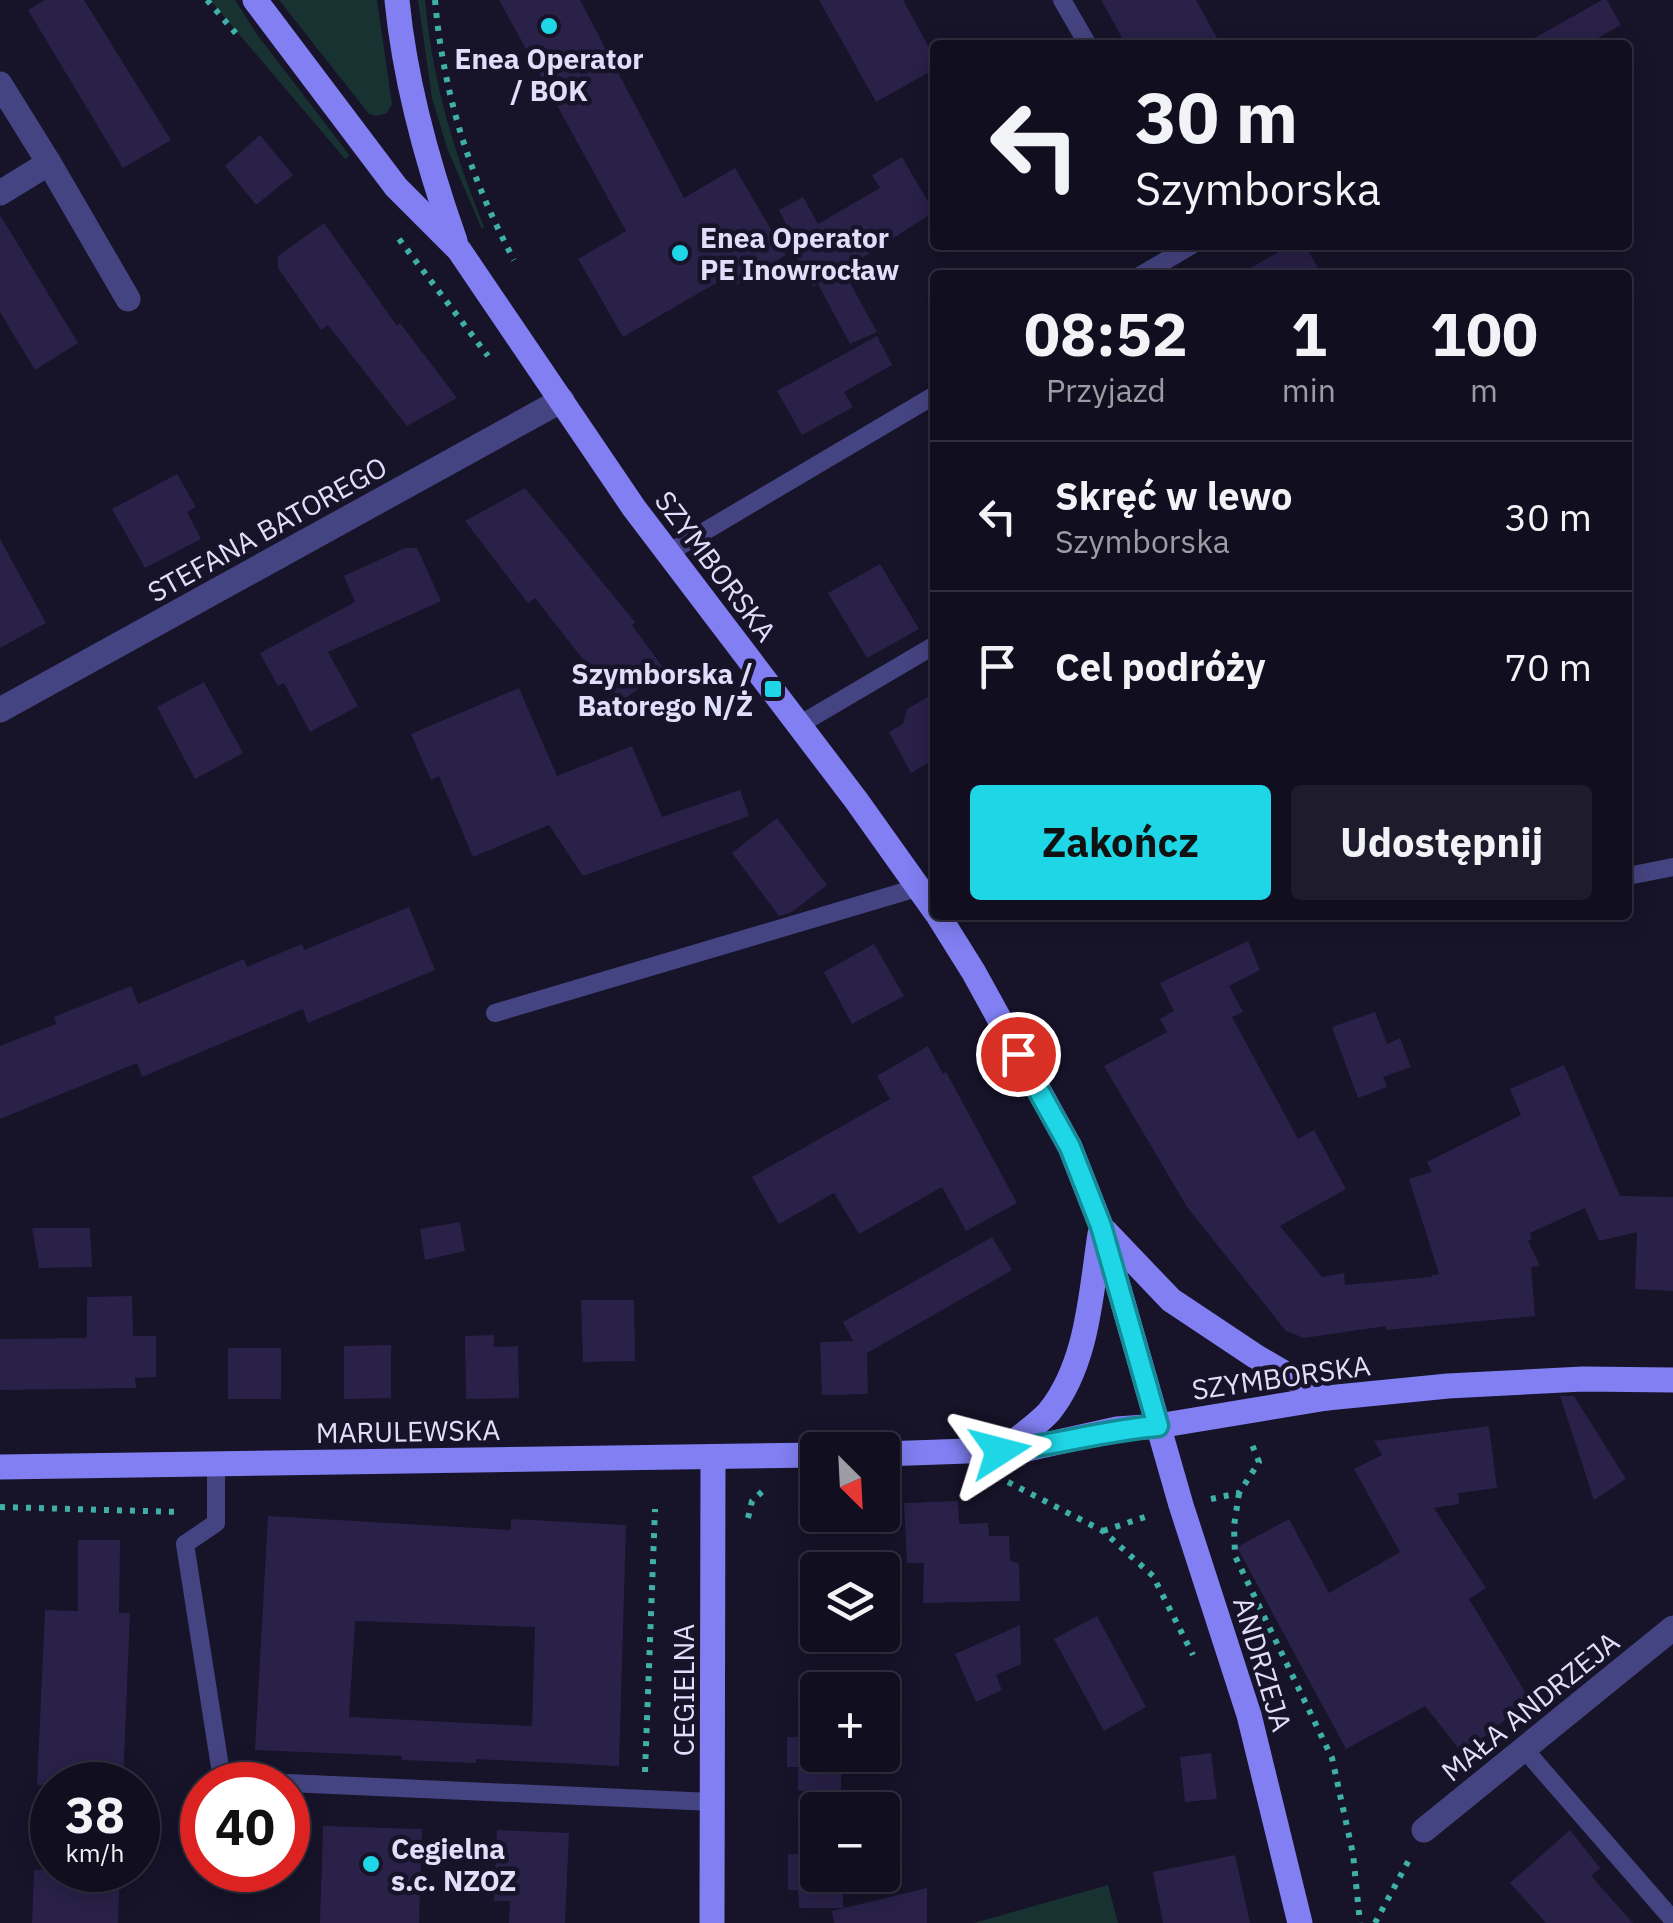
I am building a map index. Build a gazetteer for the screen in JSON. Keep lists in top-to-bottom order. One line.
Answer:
{"streets":{"street":["STEFANA BATOREGO","SZYMBORSKA","MARULEWSKA","ANDRZEJA","CEGIELNA","MAŁA ANDRZEJA"]},"crossings":[["STEFANA BATOREGO","SZYMBORSKA"],["SZYMBORSKA","ANDRZEJA"],["MARULEWSKA","CEGIELNA"]],"places":{"other":["Enea Operator / BOK","Enea Operator PE Inowrocław","Cegielna s.c. NZOZ"],"transit":["Szymborska / Batorego N/Ż"]},"north":"bottom right","page":{"turn":["30 m","Szymborska"],"eta":["08:52","Przyjazd","1","min","100","m"],"list":[{"name":"Skręć w lewo","note":"Szymborska","value":"30 m"},{"name":"Cel podróży","value":"70 m"}],"buttons":["Zakończ","Udostępnij"],"map_buttons":["+","−"],"speed":"38 km/h","limit":"40"}}
